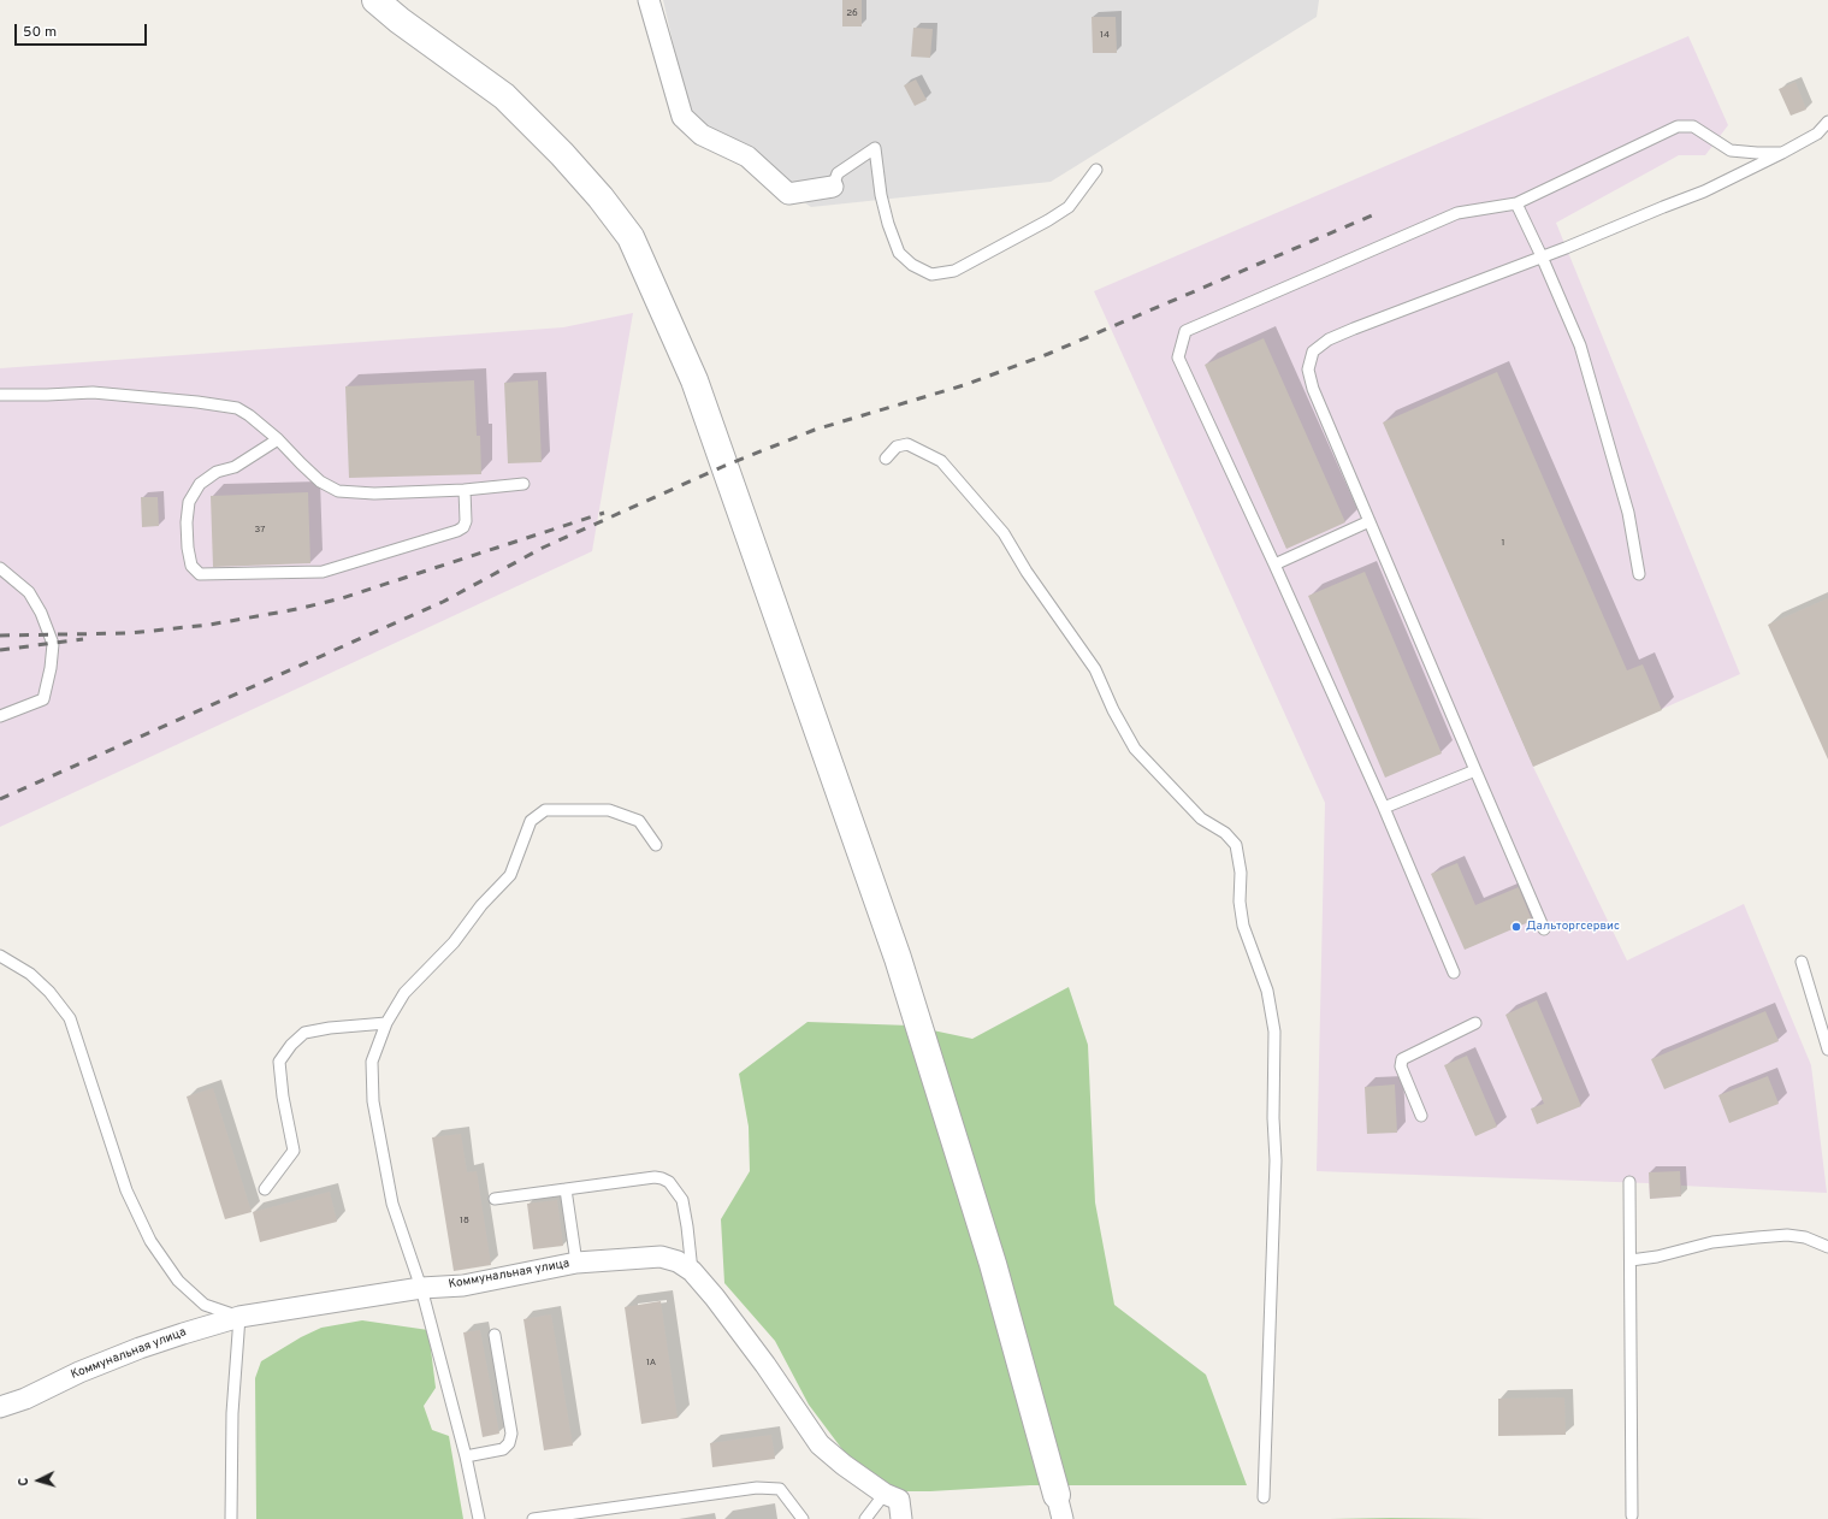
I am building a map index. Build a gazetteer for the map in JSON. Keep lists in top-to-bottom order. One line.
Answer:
{"streets":{"street":["Коммунальная улица"]},"places":["Дальторгсервис"],"house_numbers":["26","14","37","1","18","1А"],"scale_bar":"50 m","north":"left"}
